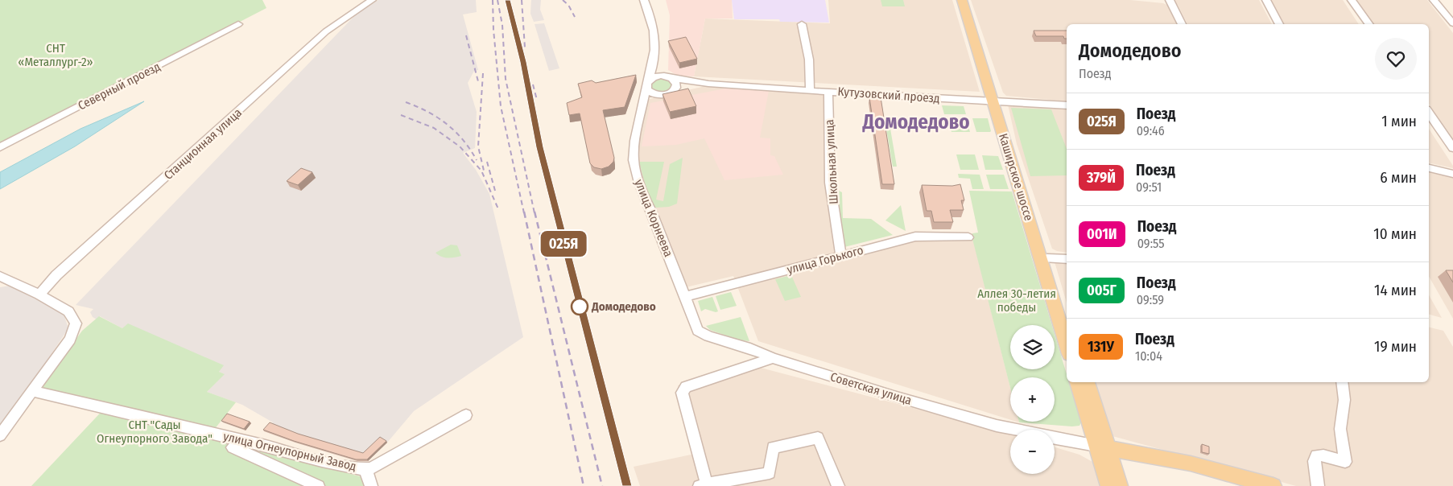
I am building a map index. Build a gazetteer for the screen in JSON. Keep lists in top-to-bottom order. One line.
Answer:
{"streets":{"main road":["Каширское шоссе","Советская улица"],"street":["Северный проезд","Кутузовский проезд","Станционная улица","Школьная улица","улица Корнеева","улица Горького","улица Огнеупорный Завод"]},"crossings":[["Кутузовский проезд","Школьная улица"],["Кутузовский проезд","Каширское шоссе"],["Школьная улица","улица Горького"],["улица Корнеева","улица Горького"],["улица Корнеева","Советская улица"]],"districts":["Домодедово"],"parks":["СНТ «Металлург-2»","Аллея 30-летия победы","СНТ \"Сады Огнеупорного Завода\""],"places":["Домодедово"],"page":{"on_map":"025Я","heading":["Домодедово","Поезд"],"list":[{"mark":"025Я","name":"Поезд","note":"09:46","value":"1 мин"},{"mark":"379Й","name":"Поезд","note":"09:51","value":"6 мин"},{"mark":"001И","name":"Поезд","note":"09:55","value":"10 мин"},{"mark":"005Г","name":"Поезд","note":"09:59","value":"14 мин"},{"mark":"131У","name":"Поезд","note":"10:04","value":"19 мин"}],"map_buttons":["+","−"]}}
